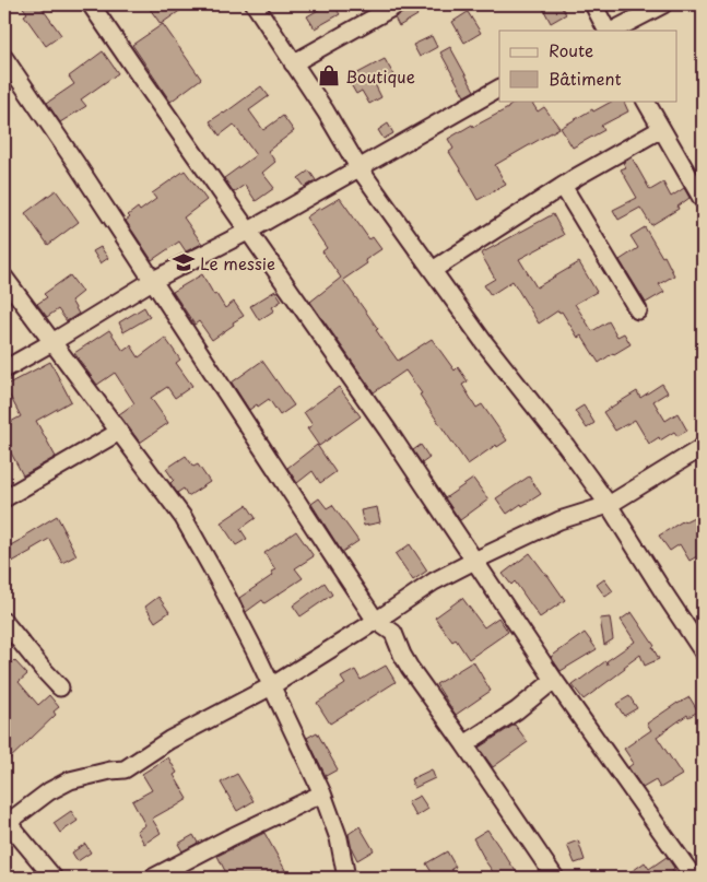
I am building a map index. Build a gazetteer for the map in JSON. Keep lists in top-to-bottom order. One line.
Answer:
{"places":{"shop":["Boutique"],"school or university":["Le messie"]},"legend":["Route","Bâtiment"]}
